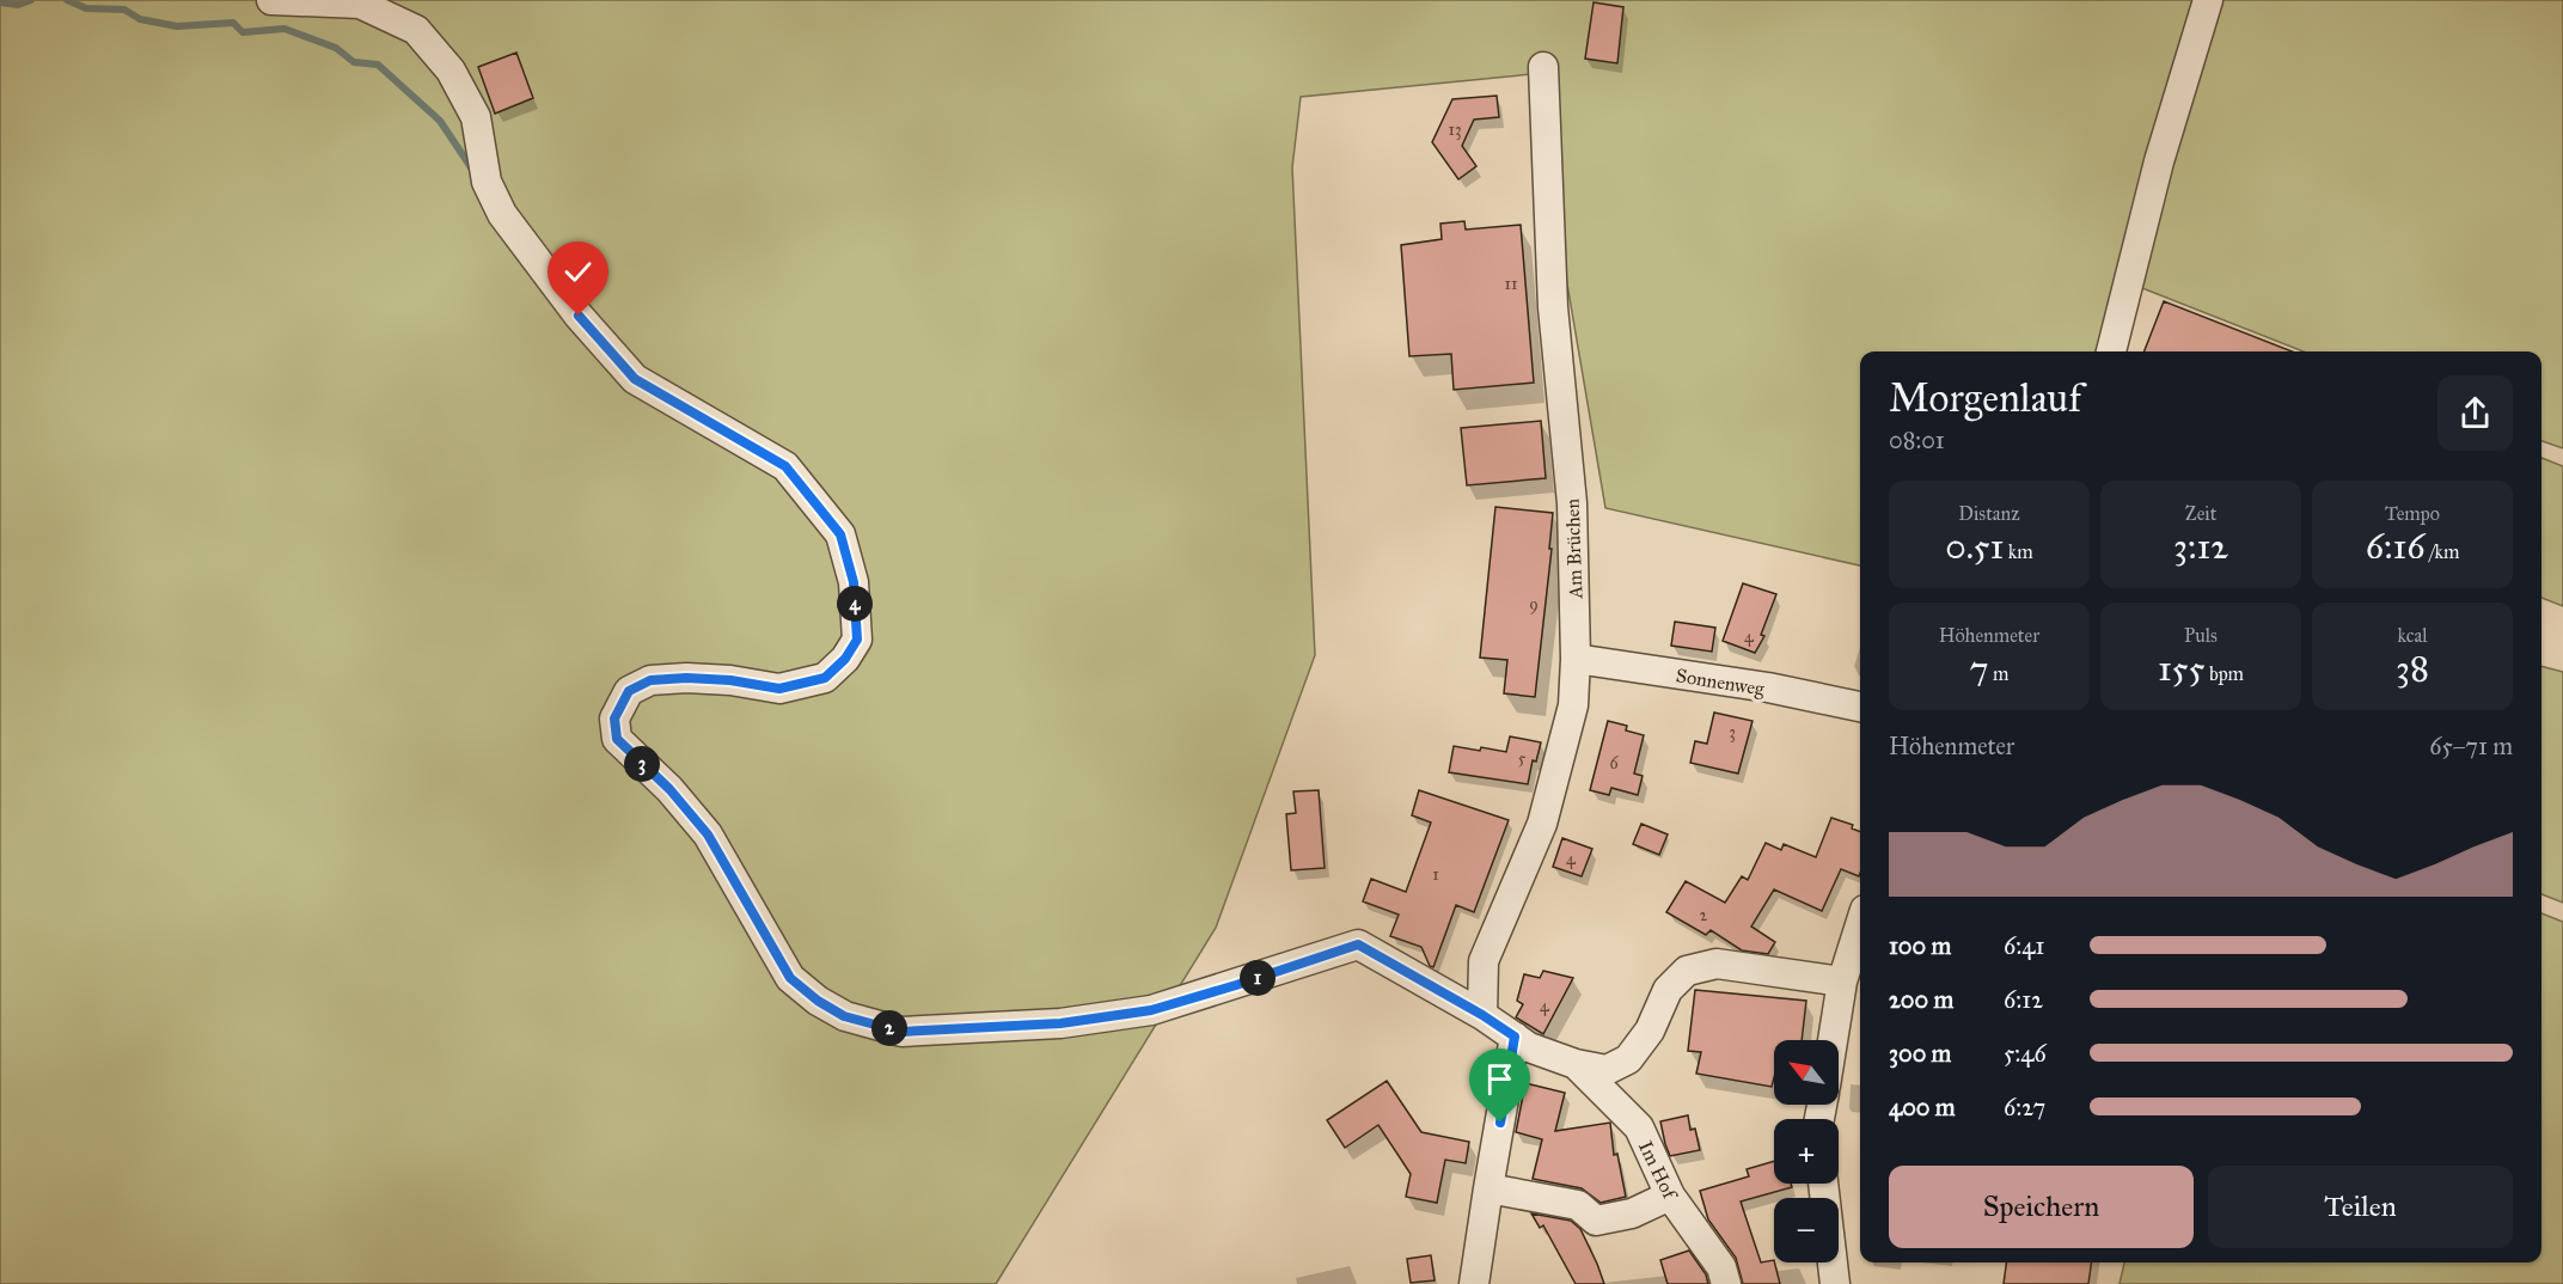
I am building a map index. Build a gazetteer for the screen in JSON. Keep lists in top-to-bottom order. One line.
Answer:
{"streets":{"street":["Am Brüchen","Sonnenweg","Im Hof"]},"crossings":[["Am Brüchen","Sonnenweg"]],"house_numbers":["13","11","9","4","3","5","6","4","1","2","4"],"north":"top left","page":{"heading":["Morgenlauf","08:01"],"stats":[["Distanz","0.51 km"],["Zeit","3:12"],["Tempo","6:16 /km"],["Höhenmeter","7 m"],["Puls","155 bpm"],["kcal","38"]],"pins":["4","3","1","2"],"chart":["Höhenmeter","65–71 m"],"list":[{"name":"100 m","note":"6:41"},{"name":"200 m","note":"6:12"},{"name":"300 m","note":"5:46"},{"name":"400 m","note":"6:27"}],"map_buttons":["+","−"],"buttons":["Speichern","Teilen"]}}
